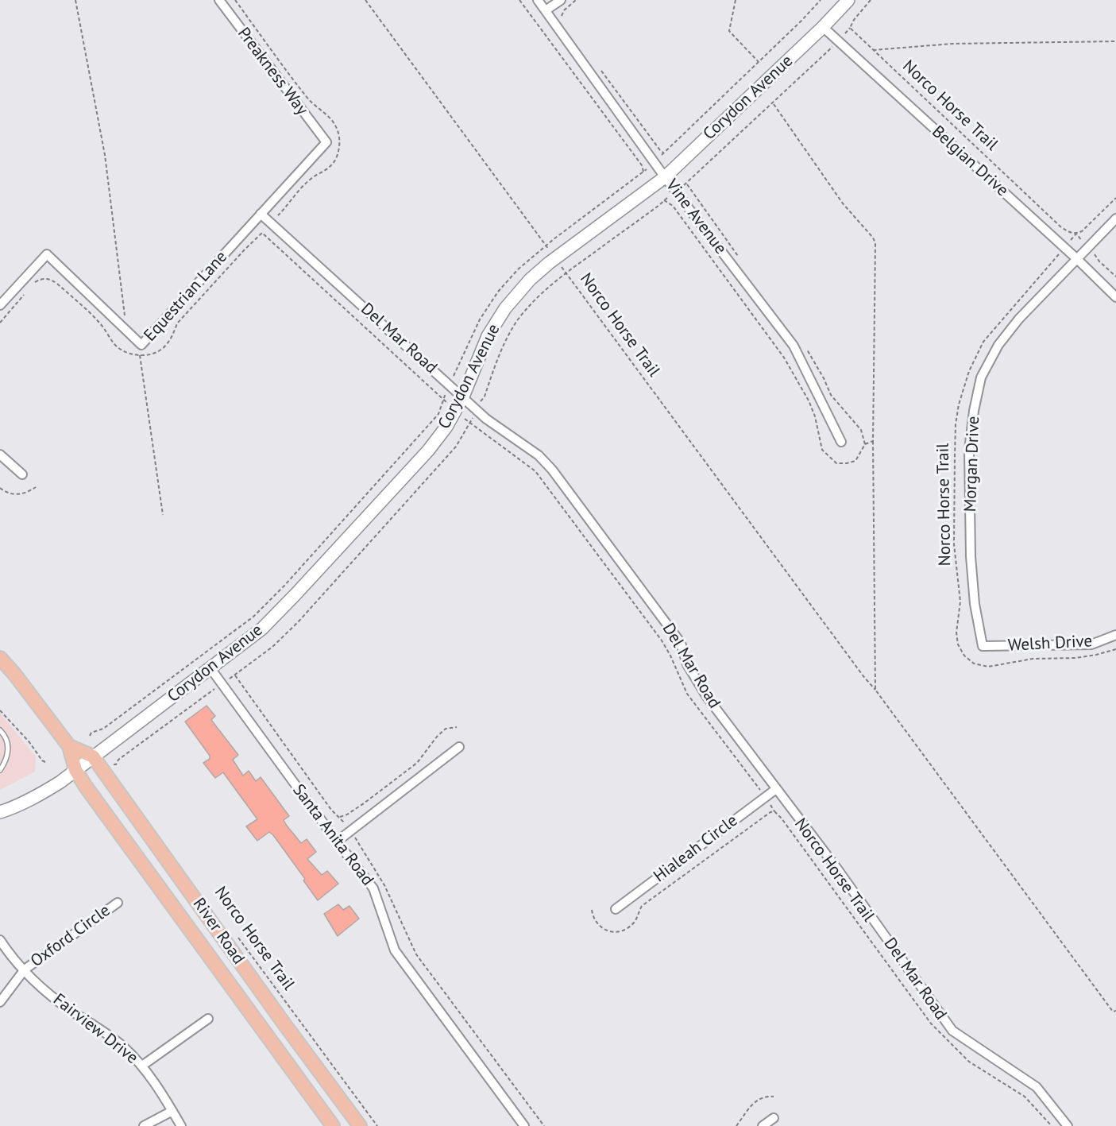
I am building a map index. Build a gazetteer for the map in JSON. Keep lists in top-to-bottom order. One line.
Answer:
{"streets":{"main road":["Corydon Avenue","River Road"],"street":["Preakness Way","Belgian Drive","Vine Avenue","Equestrian Lane","Del Mar Road","Morgan Drive","Welsh Drive","Santa Anita Road","Hialeah Circle","Oxford Circle","Fairview Drive"],"path":["Norco Horse Trail"]},"crossings":[["Preakness Way","Equestrian Lane"],["Corydon Avenue","Norco Horse Trail"],["Corydon Avenue","Belgian Drive"],["Corydon Avenue","Vine Avenue"],["Corydon Avenue","Del Mar Road"],["Corydon Avenue","Santa Anita Road"],["Corydon Avenue","River Road"],["Norco Horse Trail","Belgian Drive"],["Norco Horse Trail","Vine Avenue"],["Norco Horse Trail","Del Mar Road"],["Norco Horse Trail","Morgan Drive"],["Norco Horse Trail","Santa Anita Road"],["Norco Horse Trail","Hialeah Circle"],["Belgian Drive","Morgan Drive"],["Equestrian Lane","Del Mar Road"],["Del Mar Road","Hialeah Circle"],["Morgan Drive","Welsh Drive"],["Oxford Circle","Fairview Drive"]]}
